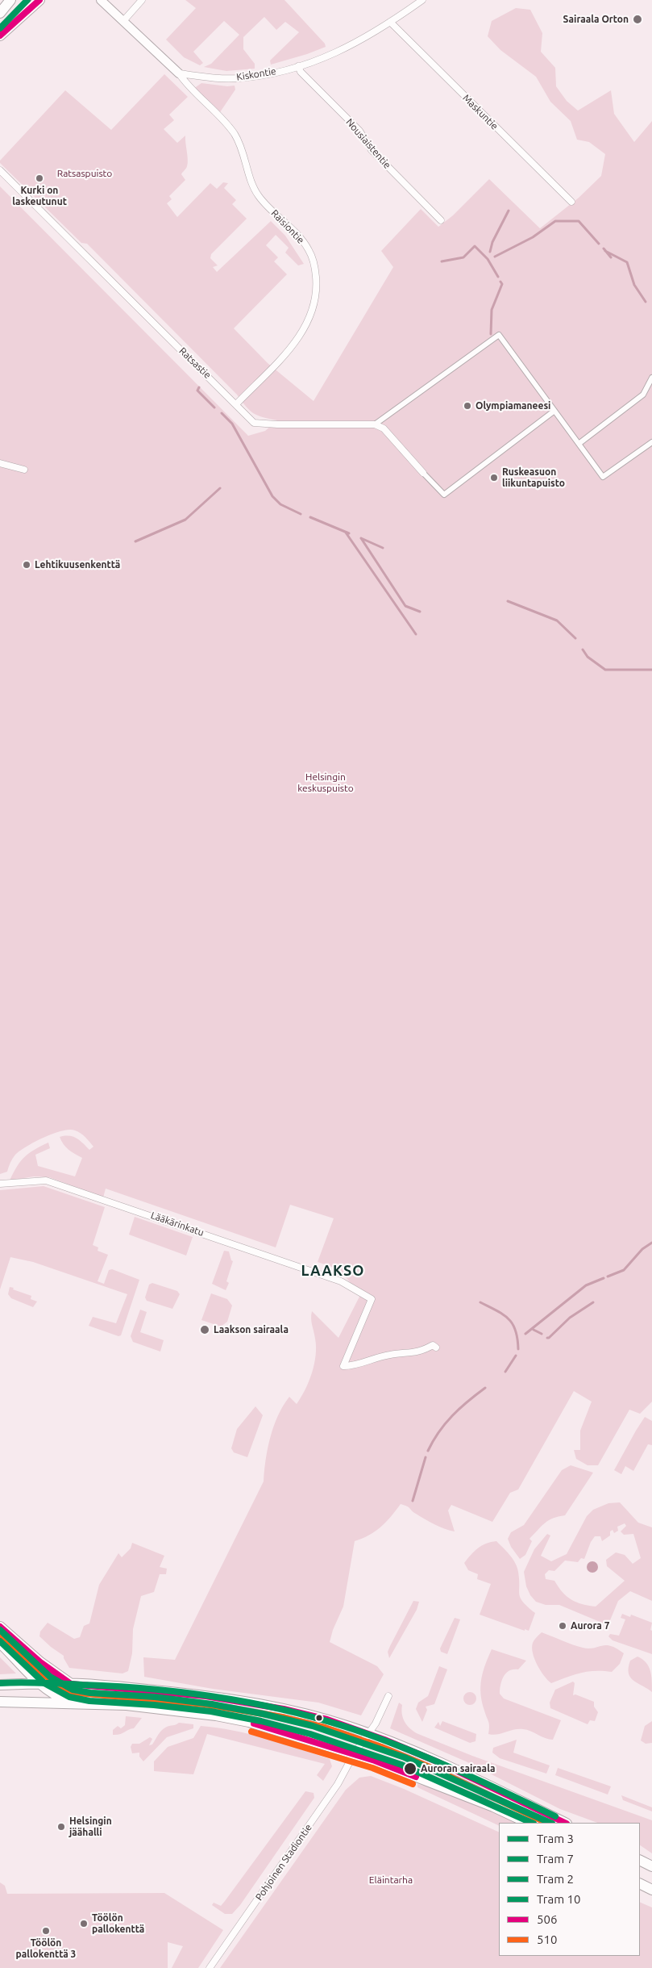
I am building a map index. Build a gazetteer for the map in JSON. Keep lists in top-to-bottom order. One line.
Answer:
{"streets":{"street":["Kiskontie","Maskuntie","Nousiaistentie","Raisiontie","Ratsastie","Lääkärinkatu","Pohjoinen Stadiontie"]},"crossings":[["Kiskontie","Maskuntie"],["Kiskontie","Nousiaistentie"],["Kiskontie","Raisiontie"],["Raisiontie","Ratsastie"]],"districts":["LAAKSO"],"parks":["Ratsaspuisto","Helsingin keskuspuisto","Eläintarha"],"places":["Sairaala Orton","Kurki on laskeutunut","Olympiamaneesi","Ruskeasuon liikuntapuisto","Lehtikuusenkenttä","Laakson sairaala","Aurora 7","Auroran sairaala","Helsingin jäähalli","Töölön pallokenttä","Töölön pallokenttä 3"],"lines":["tram line 10","transit line 506","tram line 3","transit line 510","tram line 7","tram line 2"],"legend":["Tram 3","Tram 7","Tram 2","Tram 10","506","510"]}
